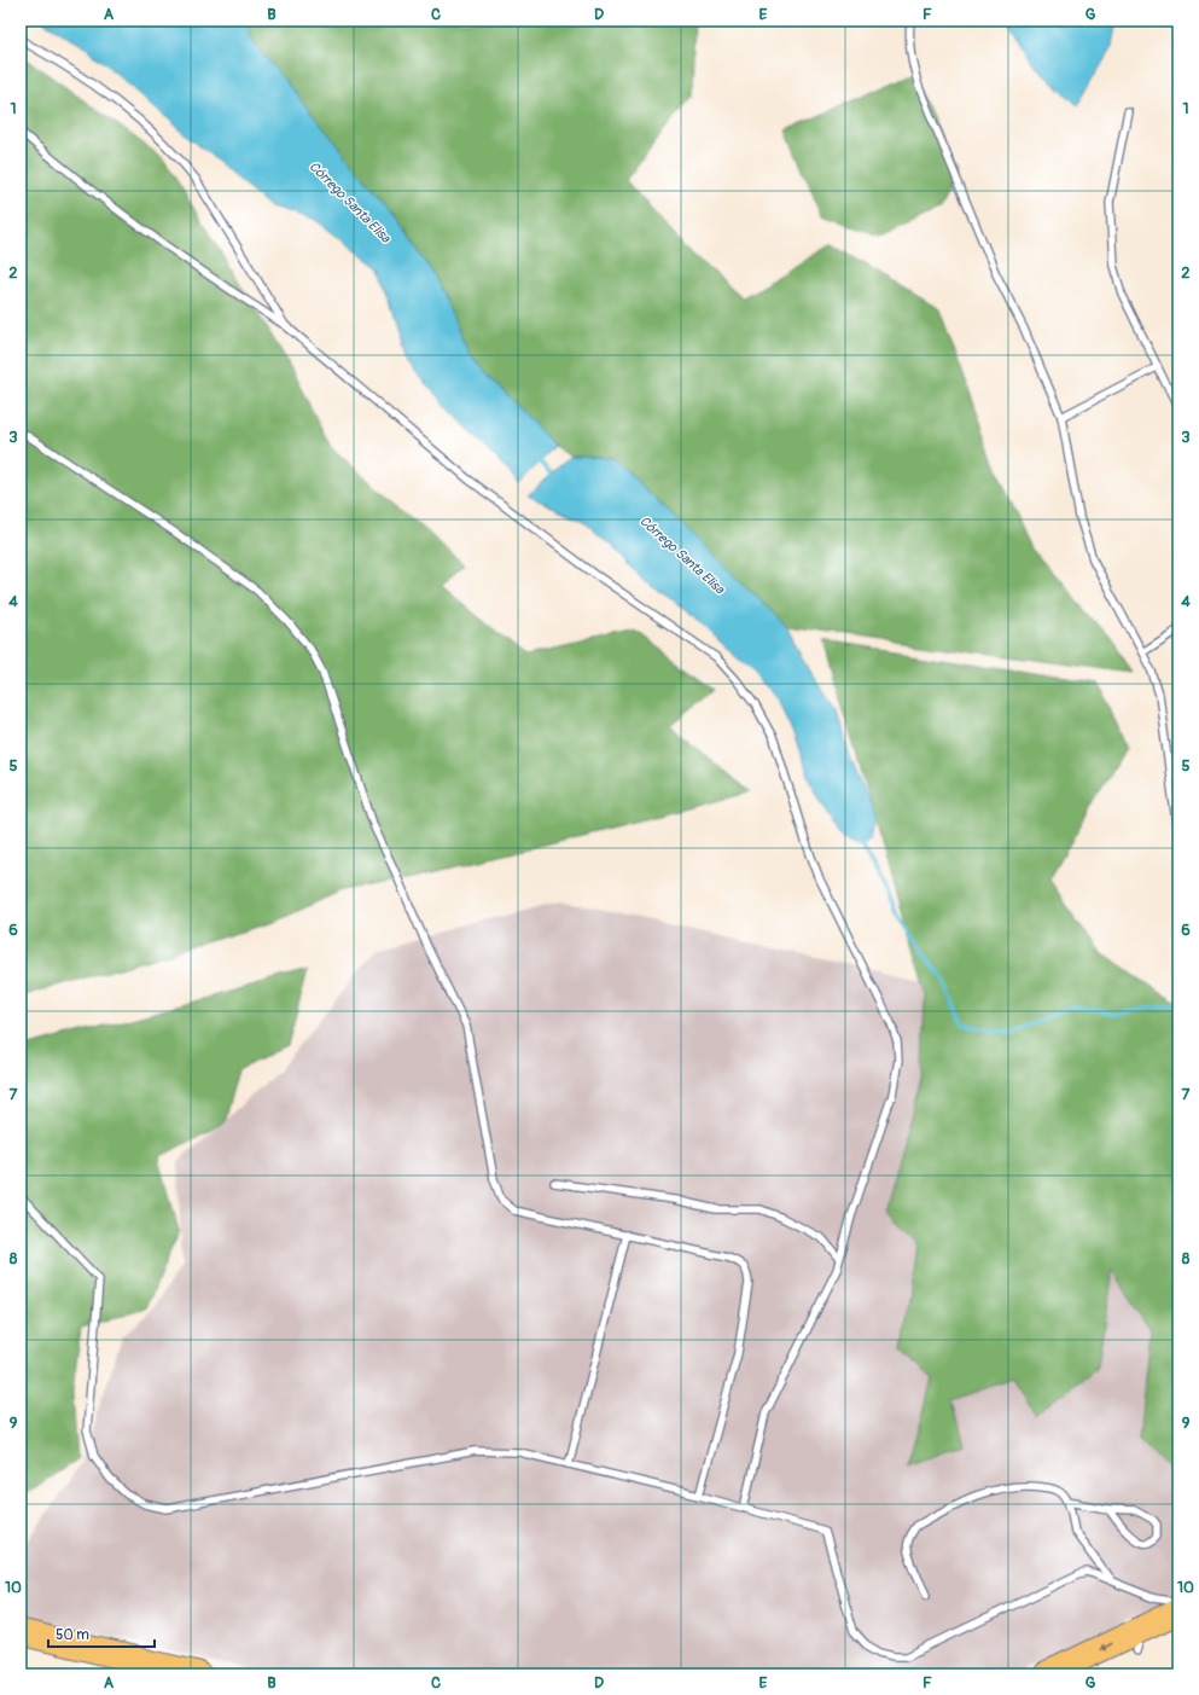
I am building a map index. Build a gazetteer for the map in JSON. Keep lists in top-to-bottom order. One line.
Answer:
{"water":["Córrego Santa Elisa"],"scale_bar":"50 m","grid":{"columns":["A","B","C","D","E","F","G"],"rows":["1","2","3","4","5","6","7","8","9","10"]}}
